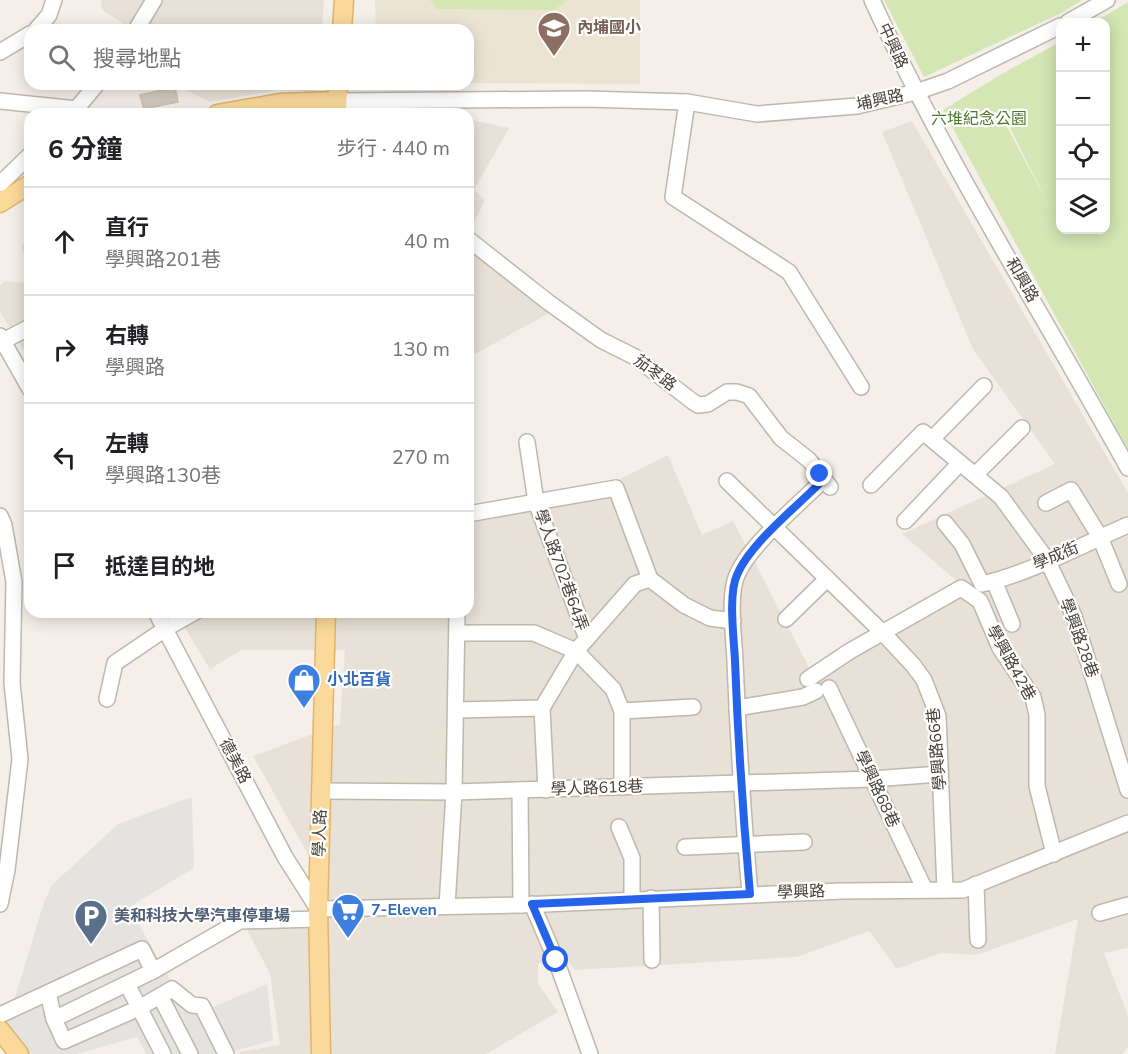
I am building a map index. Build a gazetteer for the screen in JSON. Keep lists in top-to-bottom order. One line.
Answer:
{"streets":{"main road":["學人路"],"street":["中興路","埔興路","和興路","茄苳路","學成街","學人路702巷64弄","學興路28巷","學興路42巷","學興路66巷","德美路","學人路618巷","學興路68巷","學興路"]},"crossings":[["中興路","埔興路"],["中興路","和興路"],["埔興路","和興路"],["茄苳路","學興路66巷"],["學成街","學興路28巷"],["學興路42巷","學興路66巷"],["學興路42巷","學興路68巷"],["學興路42巷","學興路"],["學興路66巷","學人路618巷"],["學興路66巷","學興路"],["德美路","學人路"],["德美路","學興路"],["學人路618巷","學興路68巷"],["學人路618巷","學人路"],["學興路68巷","學興路"],["學人路","學興路"]],"parks":["六堆紀念公園"],"places":{"school or university":["內埔國小"],"shop":["小北百貨"],"supermarket":["7-Eleven"],"parking":["美和科技大學汽車停車場"]},"page":{"map_buttons":["+","−"],"search":"搜尋地點","heading":["6 分鐘","步行 · 440 m"],"list":[["直行","學興路201巷","40 m"],["右轉","學興路","130 m"],["左轉","學興路130巷","270 m"],"抵達目的地"]}}
